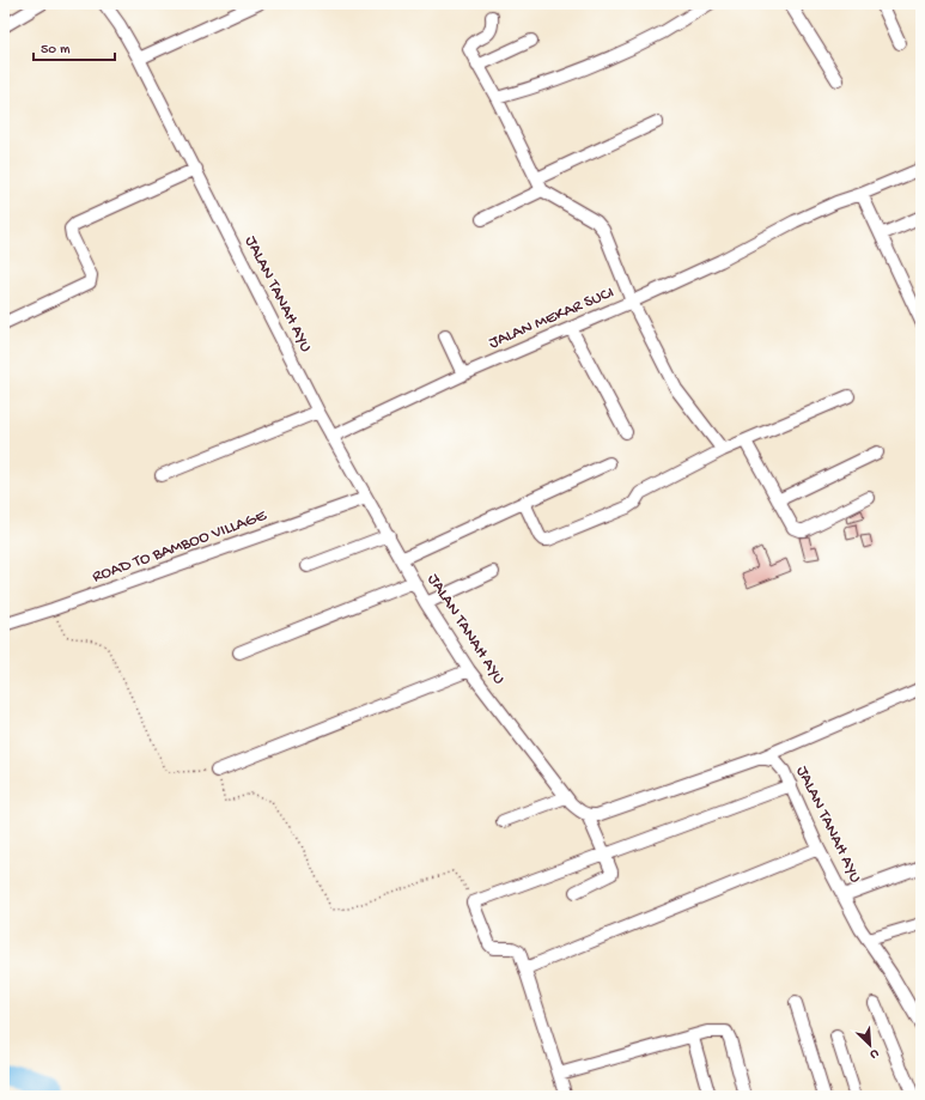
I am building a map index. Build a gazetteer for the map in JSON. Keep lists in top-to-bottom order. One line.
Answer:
{"streets":{"street":["JALAN TANAH AYU","JALAN MEKAR SUCI","ROAD TO BAMBOO VILLAGE"]},"crossings":[["JALAN TANAH AYU","JALAN MEKAR SUCI"],["JALAN TANAH AYU","ROAD TO BAMBOO VILLAGE"]],"scale_bar":"50 m","north":"bottom right"}
